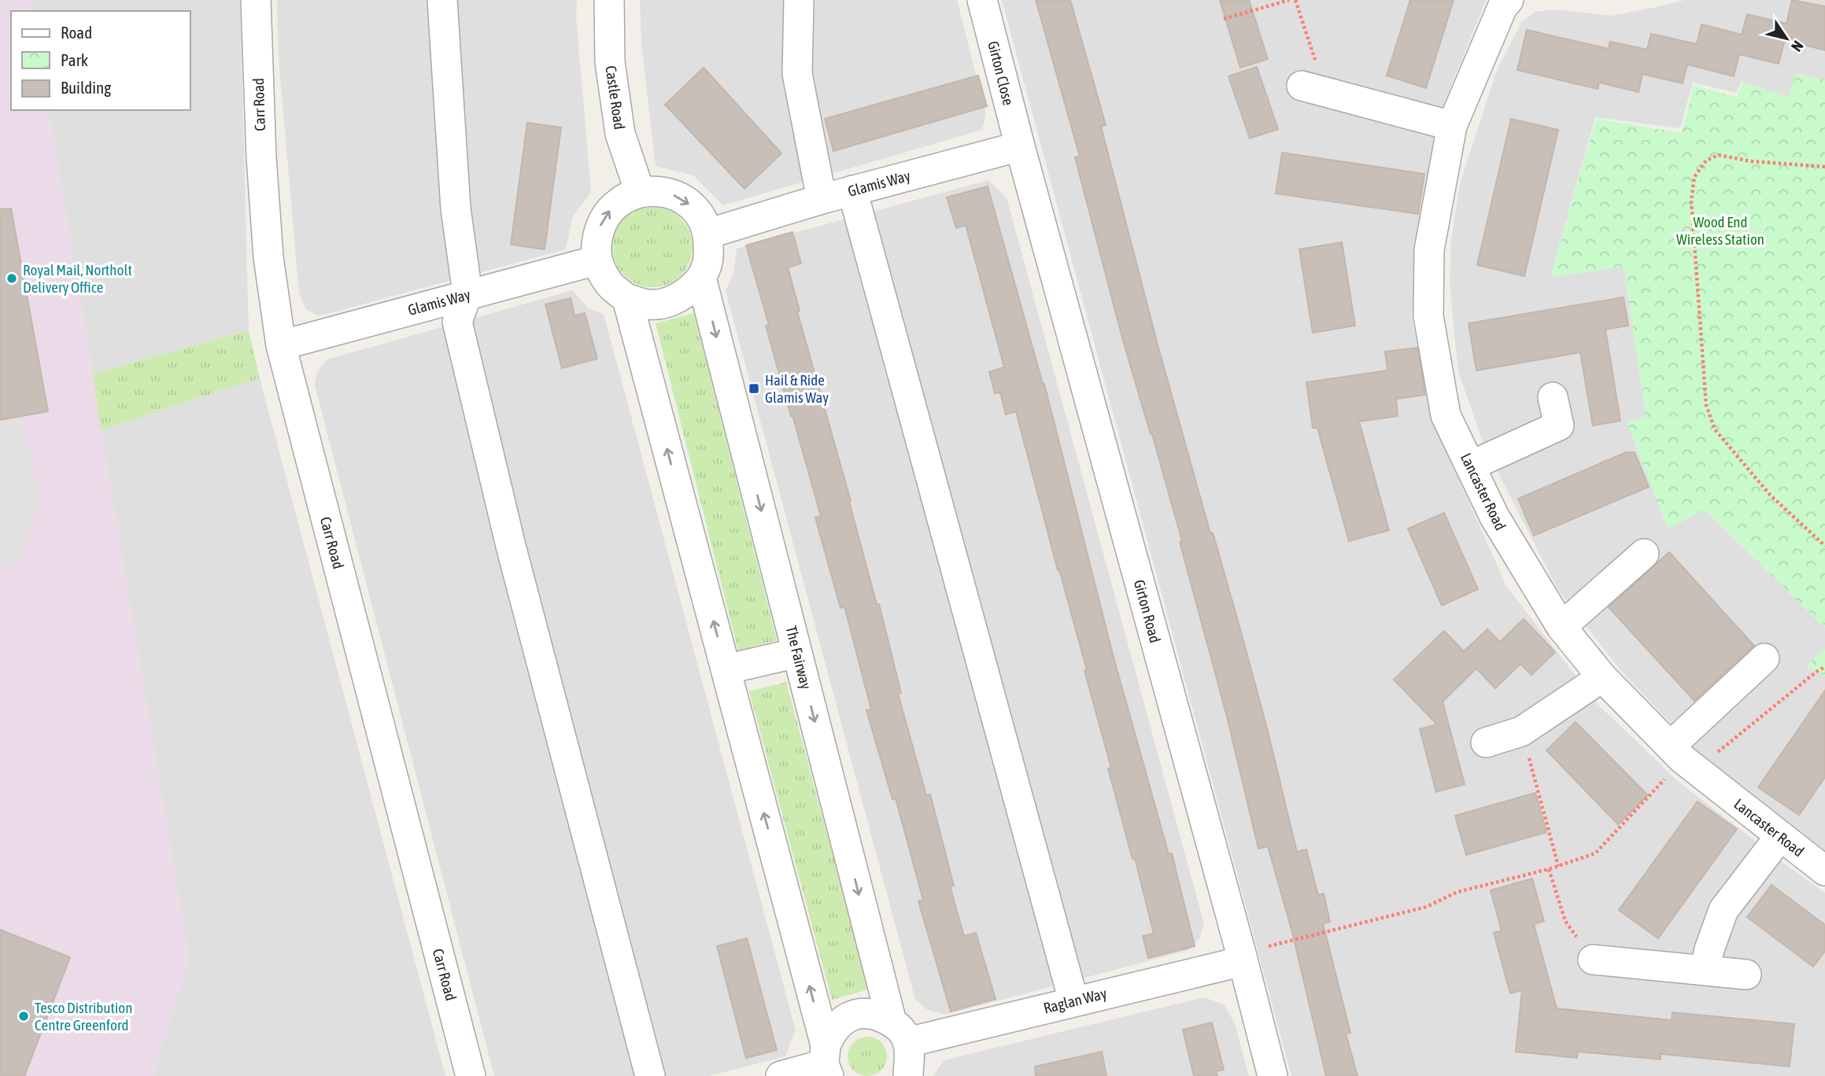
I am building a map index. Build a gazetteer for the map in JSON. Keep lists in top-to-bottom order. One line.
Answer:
{"streets":{"street":["Girton Close","Castle Road","Carr Road","Glamis Way","Lancaster Road","Girton Road","The Fairway","Raglan Way"]},"crossings":[["Girton Close","Glamis Way"],["Girton Close","Girton Road"],["Castle Road","Glamis Way"],["Castle Road","The Fairway"],["Carr Road","Glamis Way"],["Glamis Way","Girton Road"],["Glamis Way","The Fairway"],["Girton Road","Raglan Way"],["The Fairway","Raglan Way"]],"parks":["Wood End Wireless Station"],"places":{"other":["Royal Mail, Northolt Delivery Office","Tesco Distribution Centre Greenford"],"transit":["Hail & Ride Glamis Way"]},"legend":["Road","Park","Building"],"north":"bottom right"}
